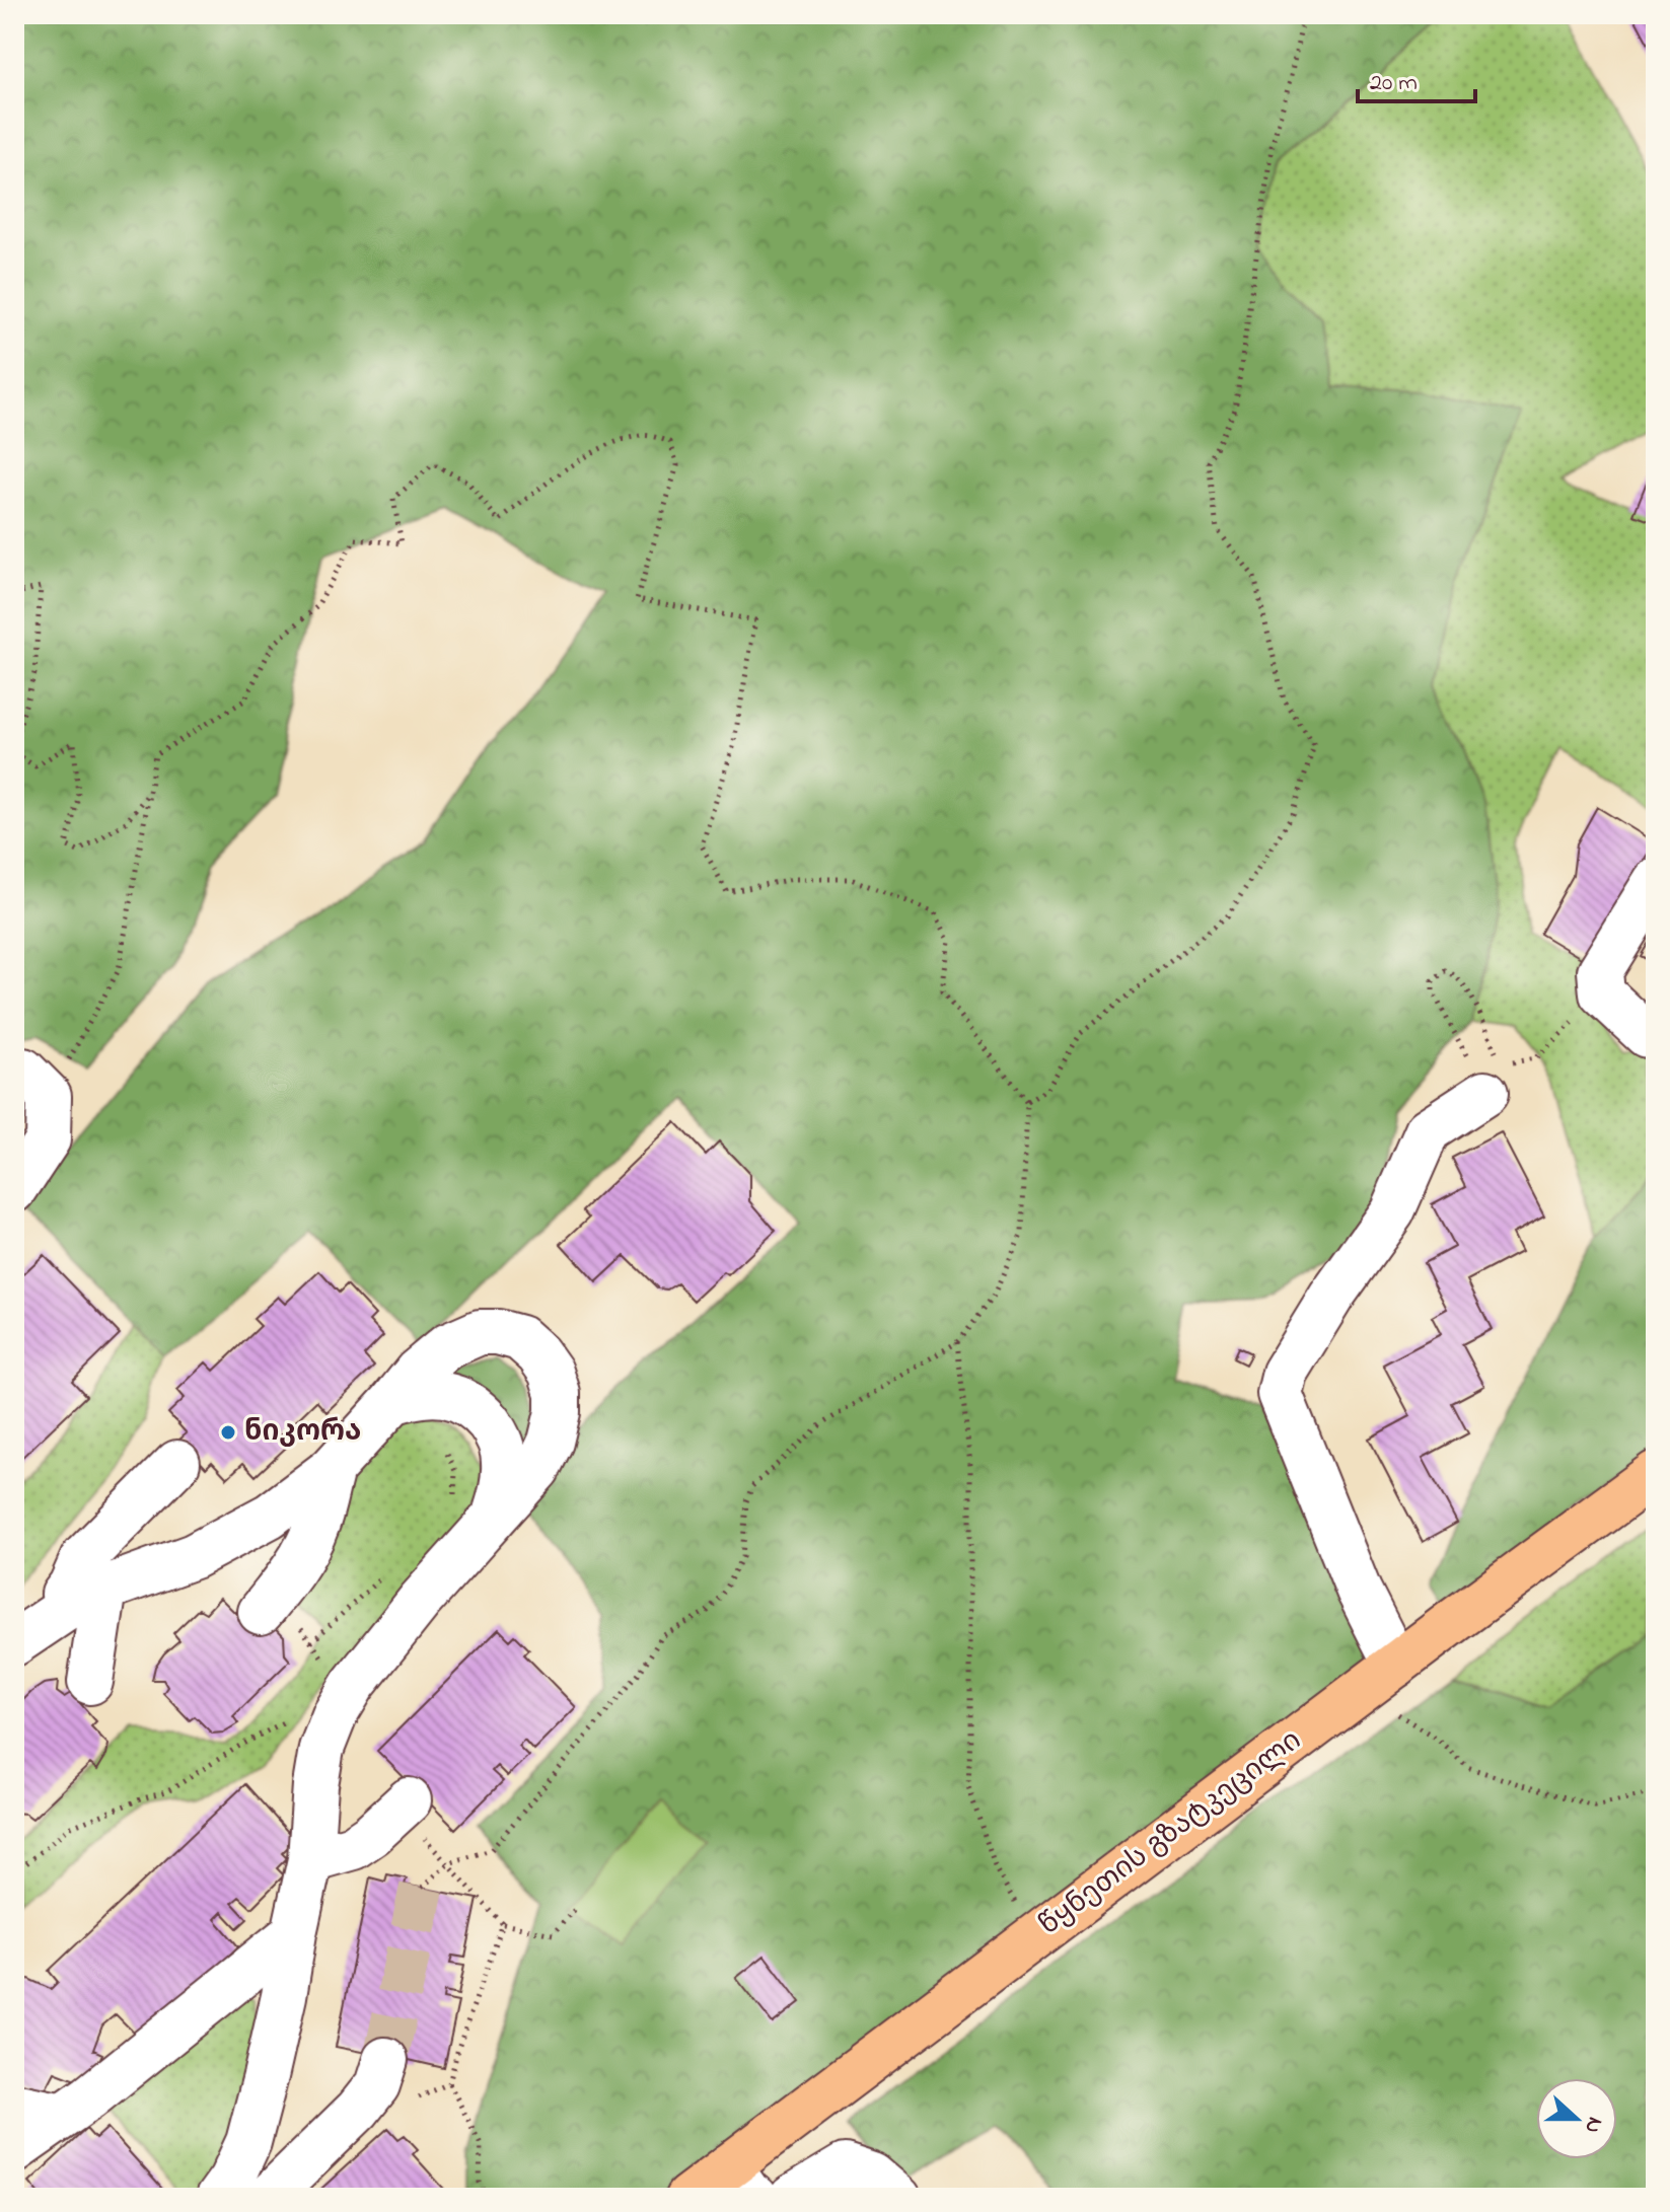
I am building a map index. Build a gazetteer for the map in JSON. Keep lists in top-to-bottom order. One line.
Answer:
{"streets":{"main road":["წყნეთის გზატკეცილი"]},"places":["ნიკორა"],"scale_bar":"20 m","north":"right"}
